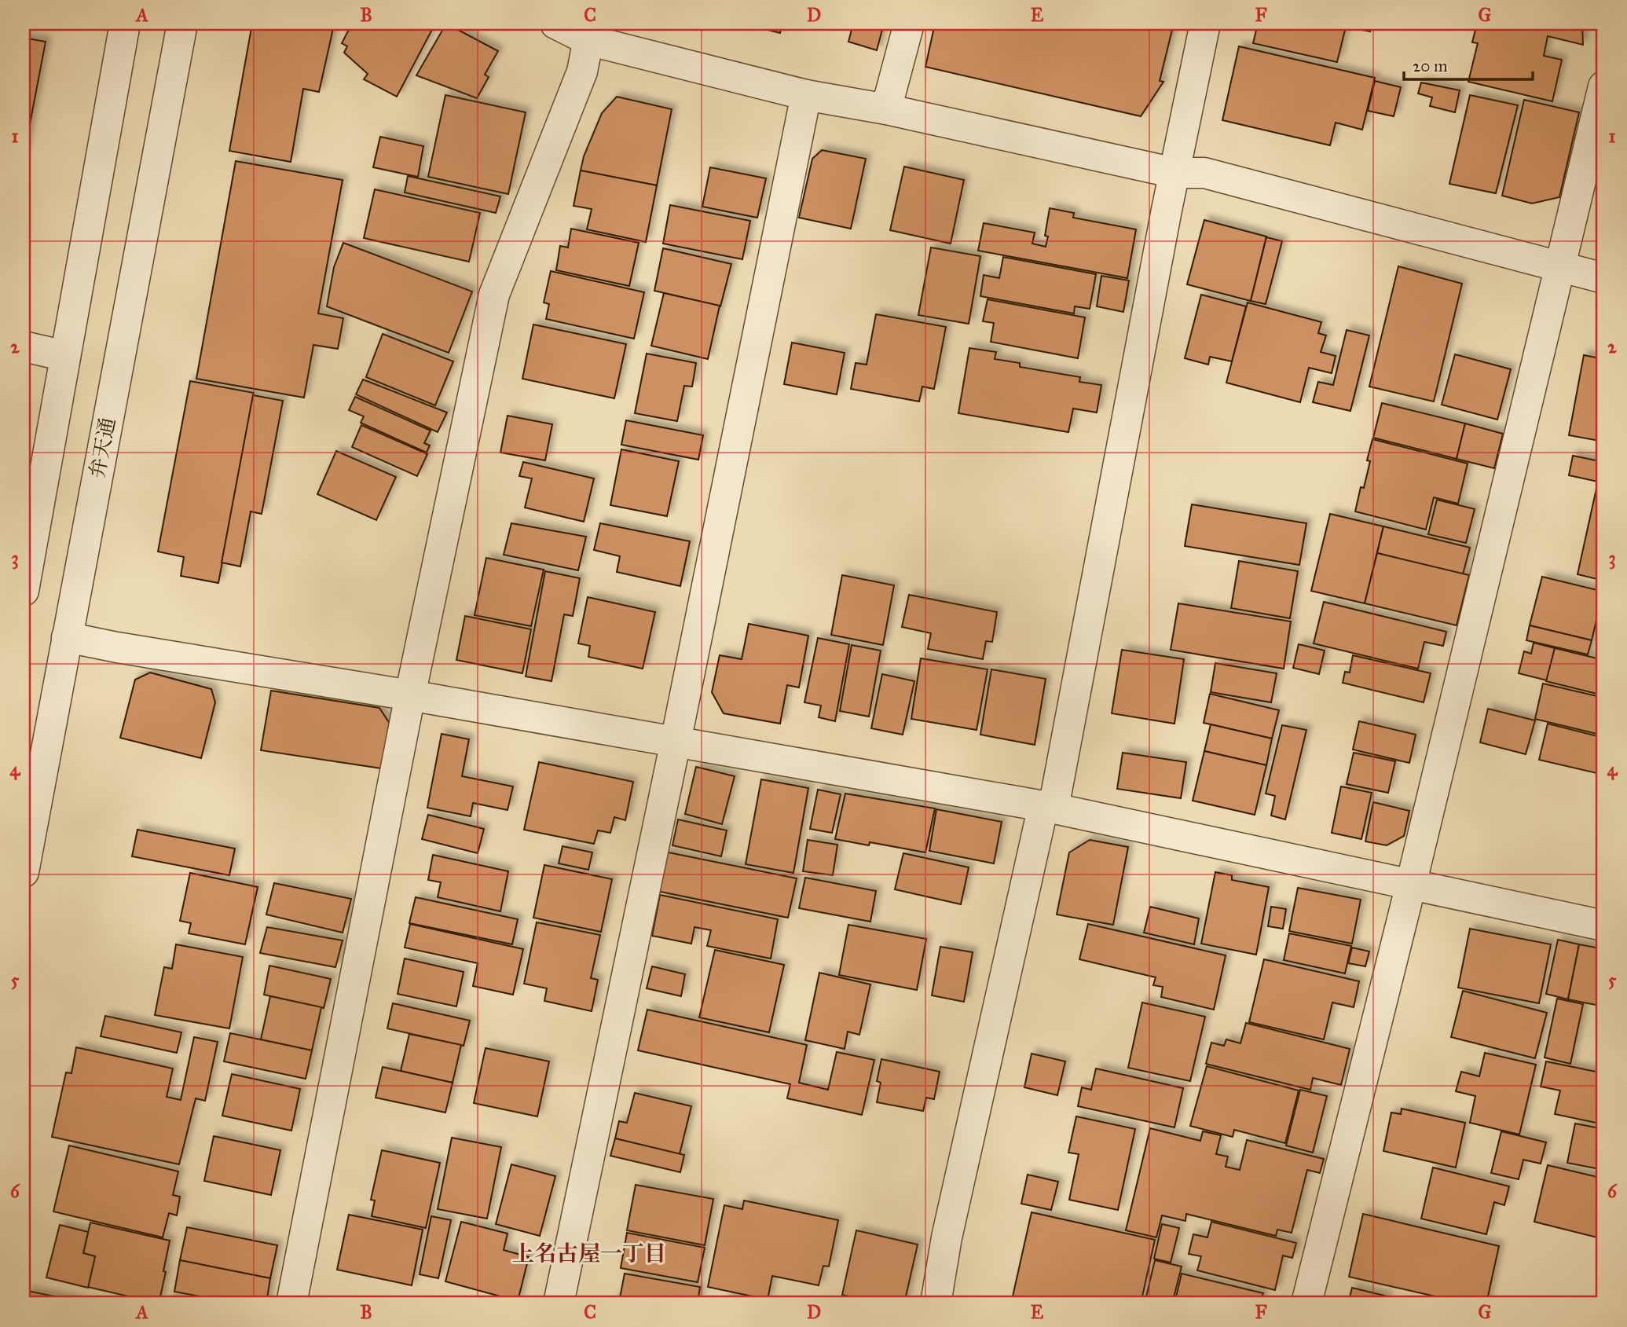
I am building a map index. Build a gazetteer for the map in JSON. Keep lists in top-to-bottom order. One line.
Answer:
{"streets":{"street":["弁天通"]},"districts":["上名古屋一丁目"],"scale_bar":"20 m","grid":{"columns":["A","B","C","D","E","F","G"],"rows":["1","2","3","4","5","6"]}}
